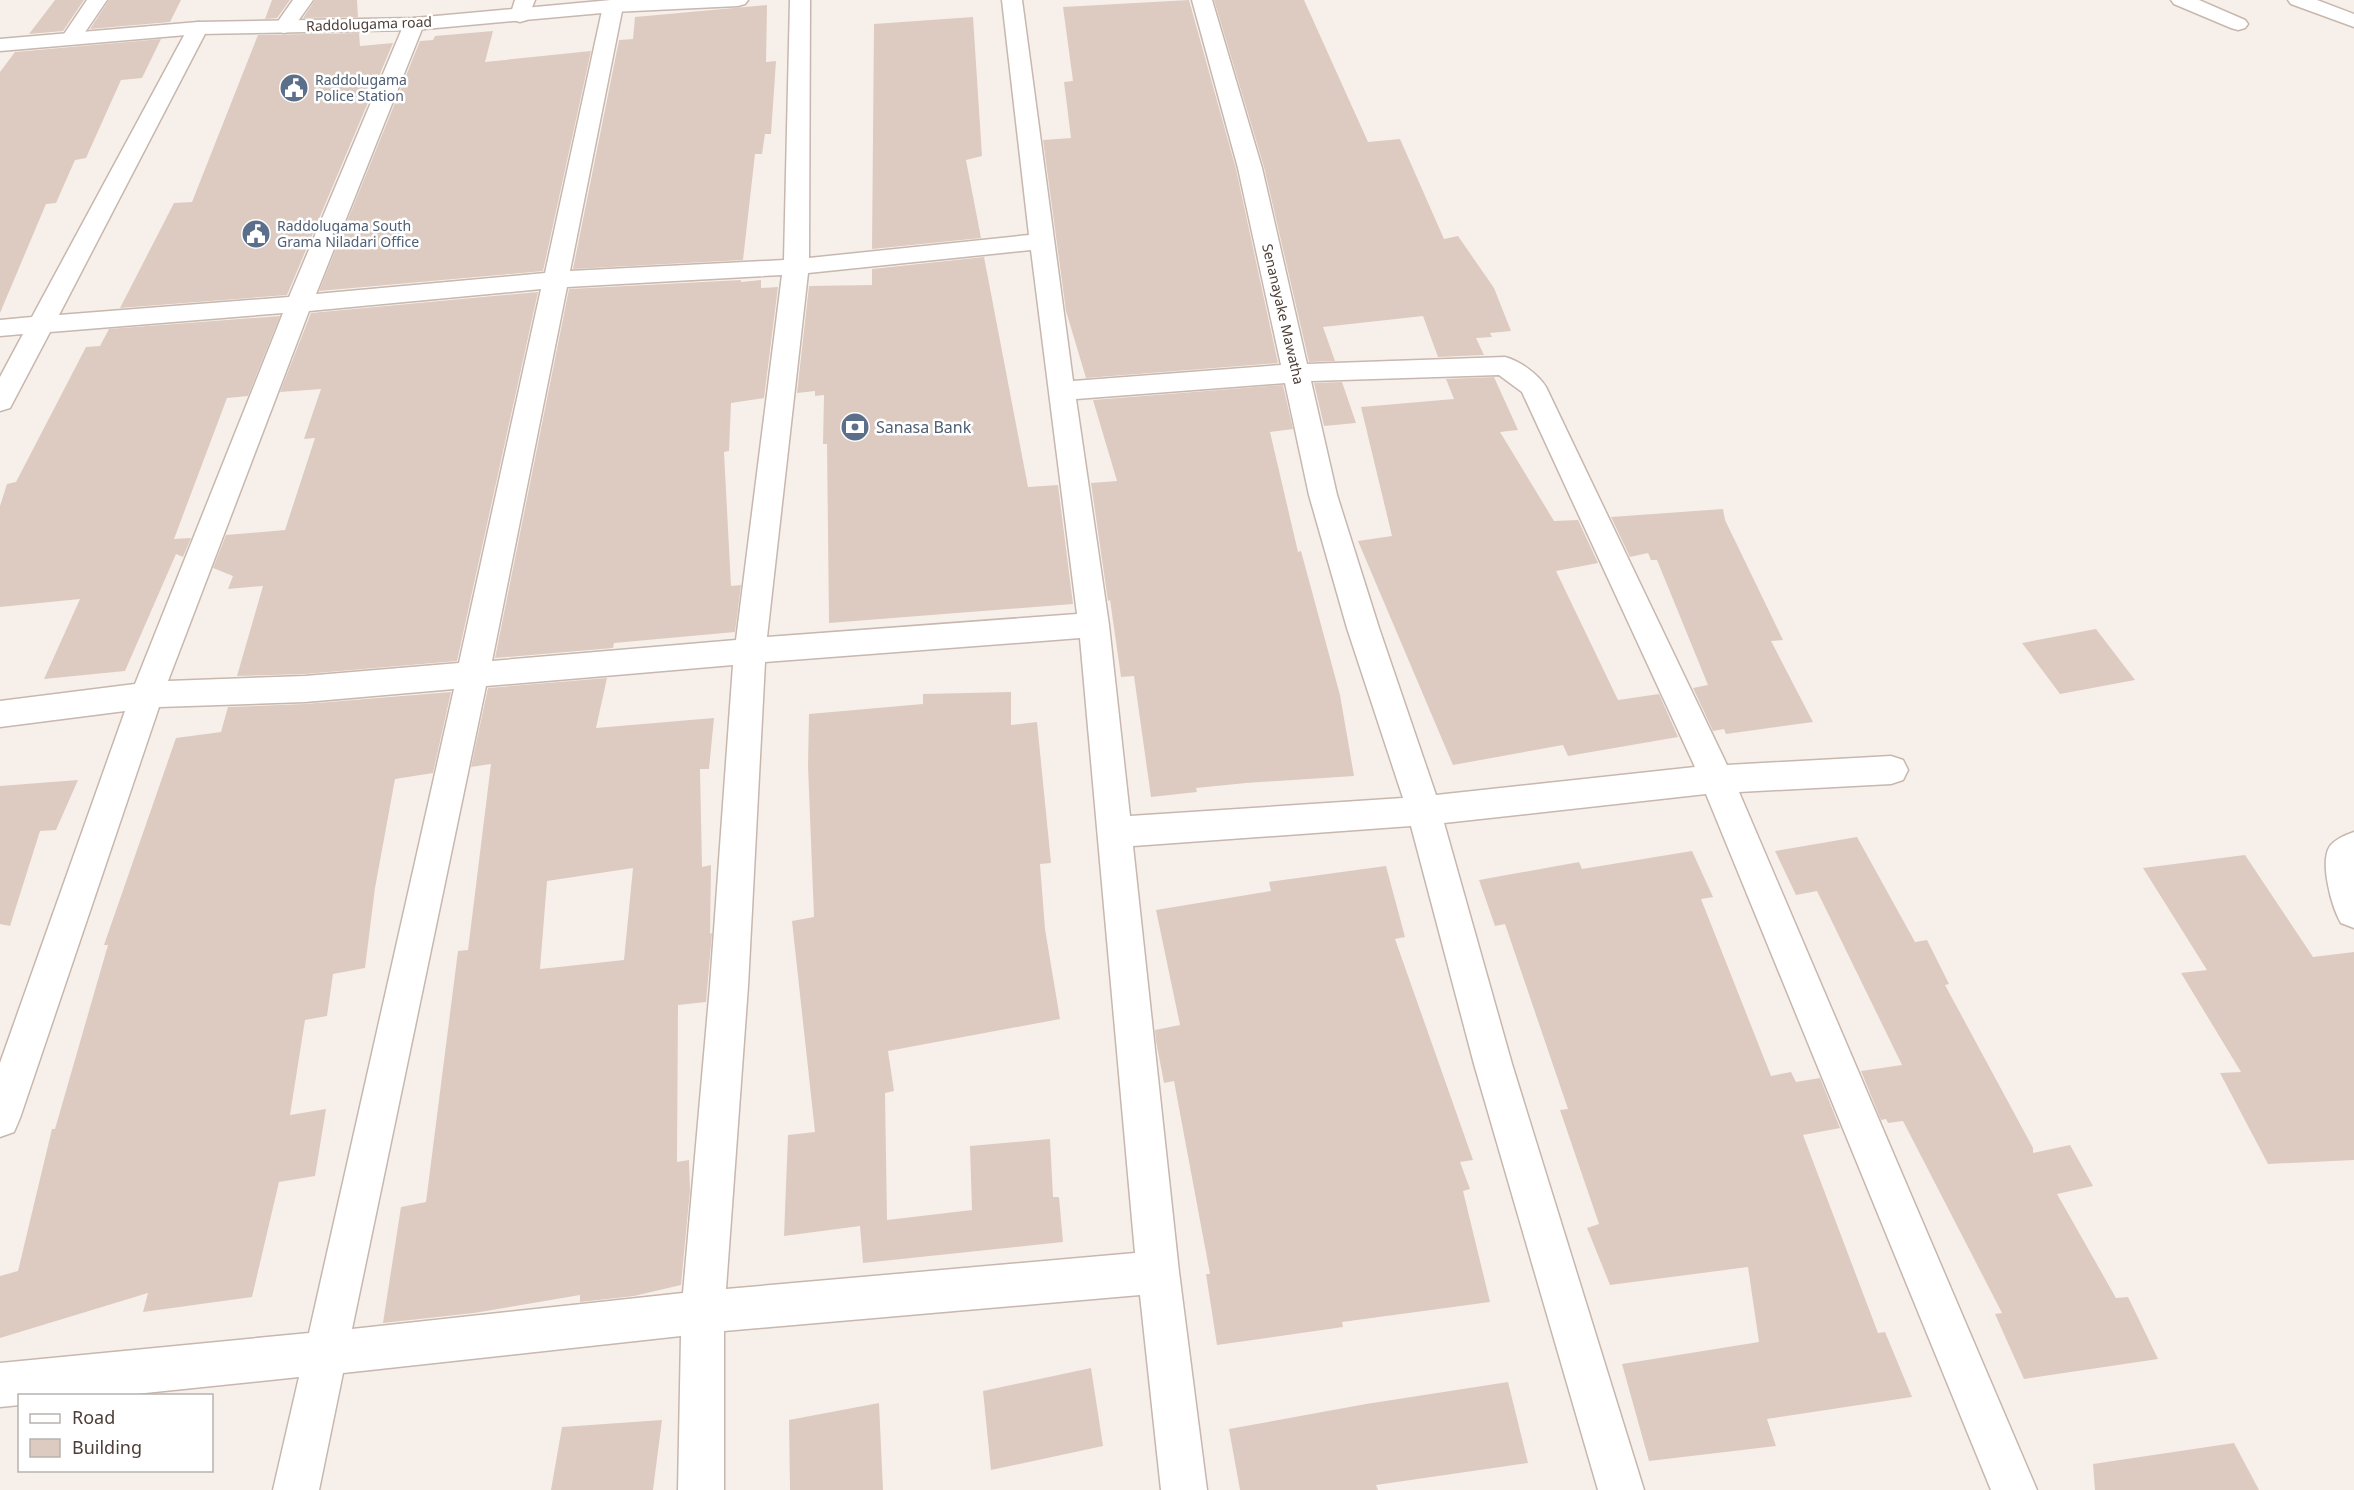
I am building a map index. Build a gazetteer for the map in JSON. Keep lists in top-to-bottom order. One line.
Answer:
{"streets":{"street":["Raddolugama road","Senanayake Mawatha"]},"places":{"public building":["Raddolugama Police Station","Raddolugama South Grama Niladari Office"],"bank":["Sanasa Bank"]},"legend":["Road","Building"]}
